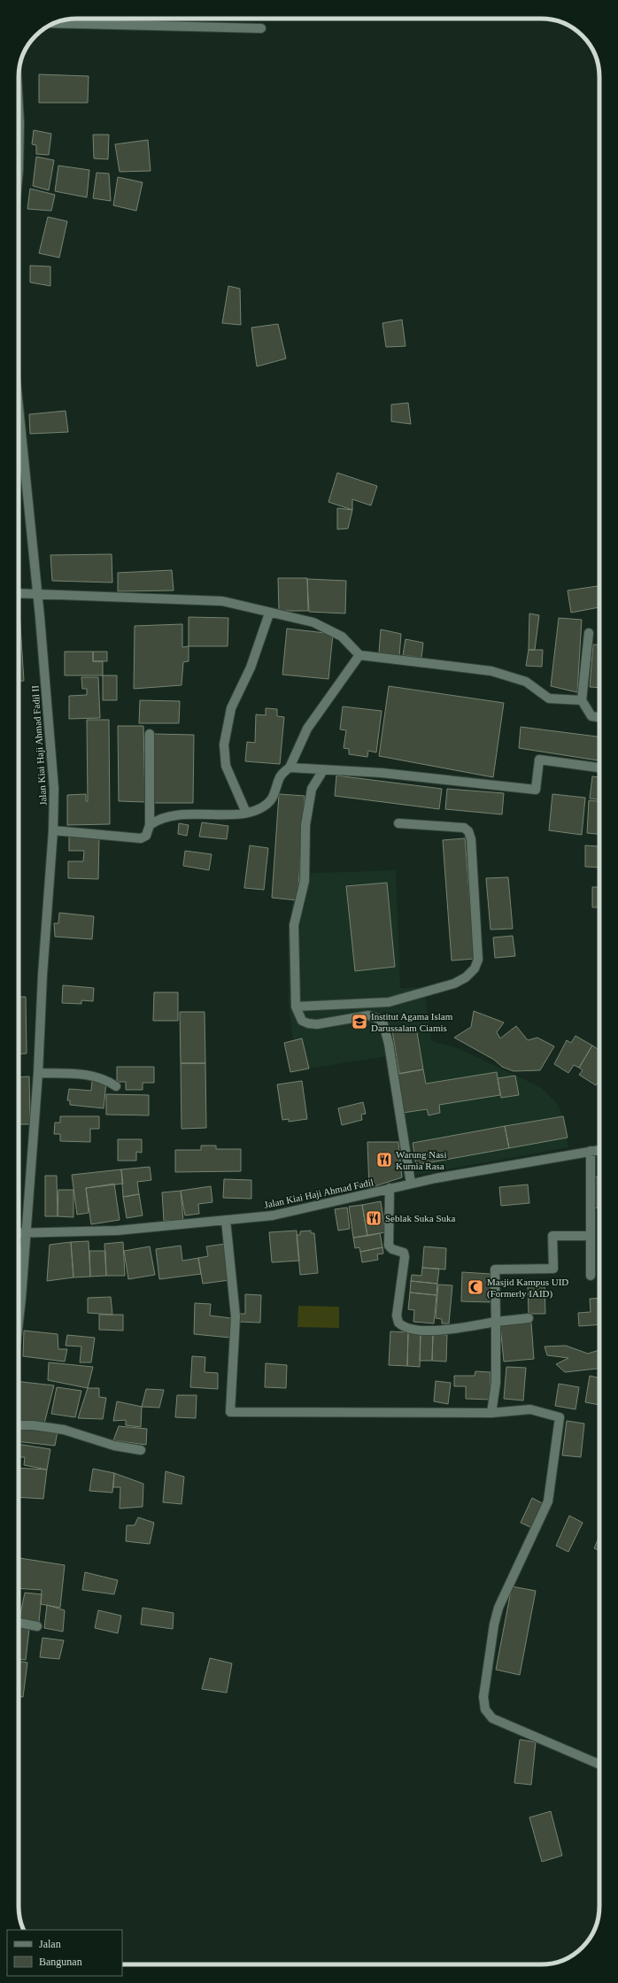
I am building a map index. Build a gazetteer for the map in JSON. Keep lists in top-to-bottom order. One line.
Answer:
{"streets":{"street":["Jalan Kiai Haji Ahmad Fadil II","Jalan Kiai Haji Ahmad Fadil"]},"crossings":[["Jalan Kiai Haji Ahmad Fadil II","Jalan Kiai Haji Ahmad Fadil"]],"places":{"school or university":["Institut Agama Islam Darussalam Ciamis"],"restaurant":["Warung Nasi Kurnia Rasa","Seblak Suka Suka"],"mosque":["Masjid Kampus UID (Formerly IAID)"]},"legend":["Jalan","Bangunan"]}
